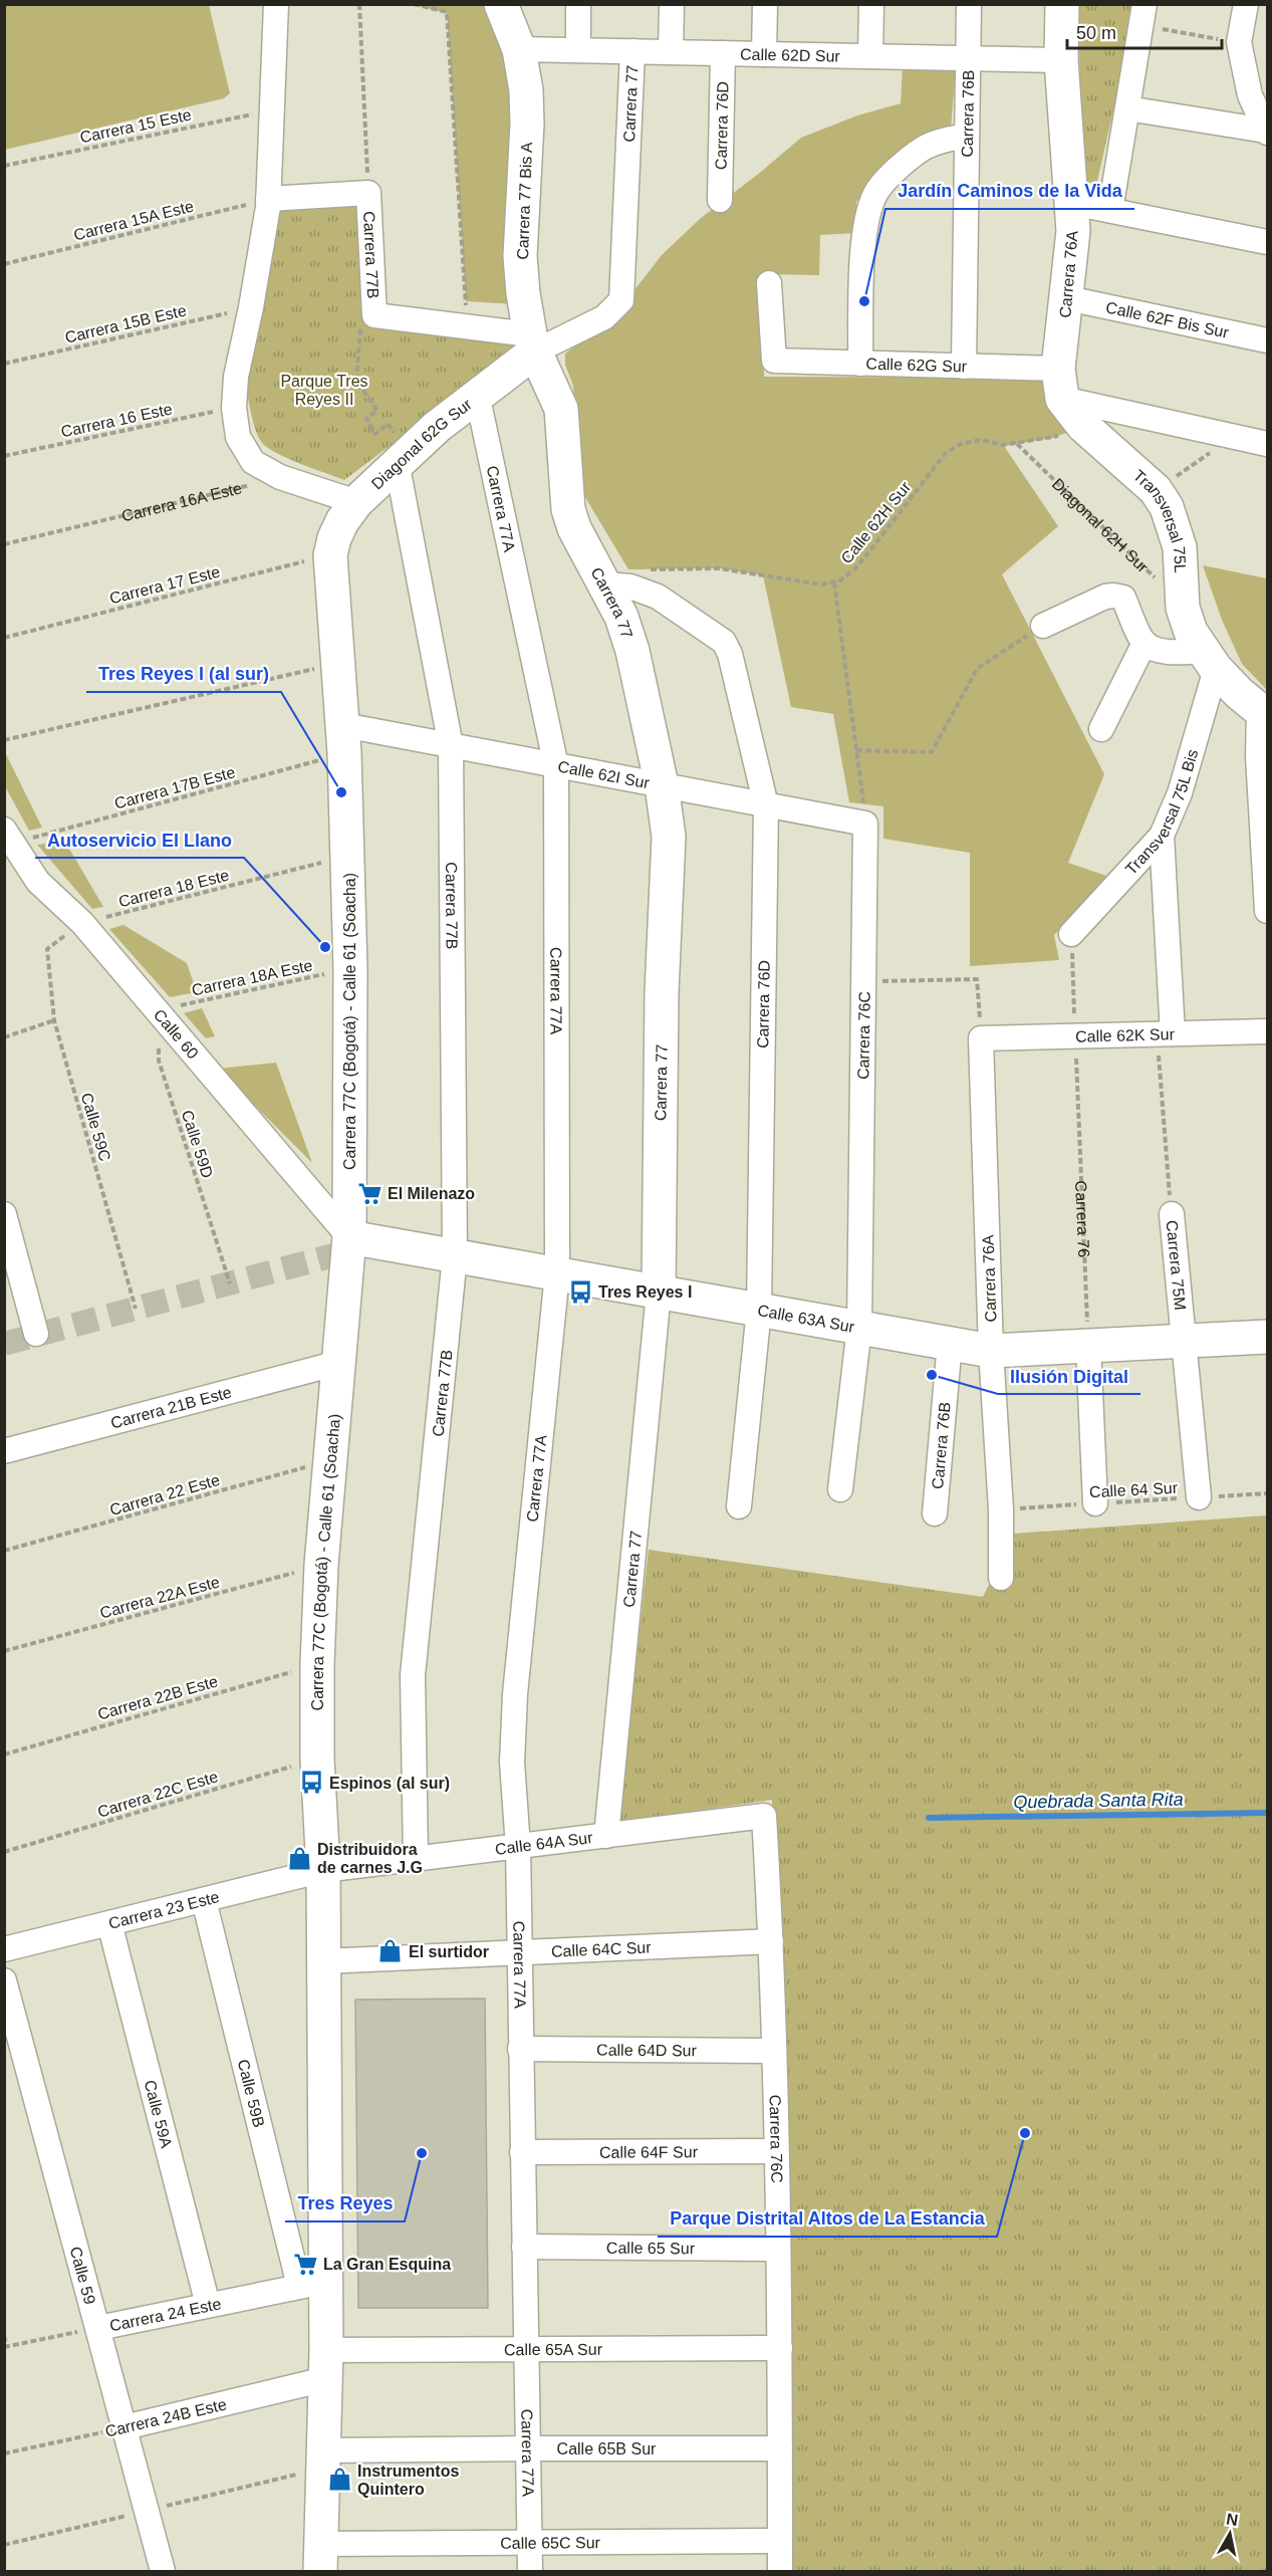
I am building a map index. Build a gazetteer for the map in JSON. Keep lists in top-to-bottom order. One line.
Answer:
{"streets":{"street":["Calle 62D Sur","Carrera 77","Carrera 76B","Carrera 76D","Carrera 77 Bis A","Carrera 77B","Carrera 76A","Calle 62F Bis Sur","Calle 62G Sur","Diagonal 62G Sur","Carrera 77A","Transversal 75L","Calle 62I Sur","Transversal 75L Bis","Carrera 77C (Bogotá) - Calle 61 (Soacha)","Calle 60","Calle 62K Sur","Carrera 76C","Carrera 75M","Calle 63A Sur","Carrera 21B Este","Calle 64A Sur","Carrera 23 Este","Calle 64C Sur","Calle 64D Sur","Calle 59B","Calle 59A","Calle 64F Sur","Calle 65 Sur","Calle 59","Carrera 24 Este","Calle 65A Sur","Carrera 24B Este","Calle 65B Sur","Calle 65C Sur"],"path":["Carrera 15 Este","Carrera 15A Este","Carrera 15B Este","Carrera 16 Este","Carrera 16A Este","Calle 62H Sur","Diagonal 62H Sur","Carrera 17 Este","Carrera 17B Este","Carrera 18 Este","Carrera 18A Este","Calle 59C","Calle 59D","Carrera 76","Calle 64 Sur","Carrera 22 Este","Carrera 22A Este","Carrera 22B Este","Carrera 22C Este"]},"crossings":[["Calle 62D Sur","Carrera 77"],["Calle 62D Sur","Carrera 76B"],["Calle 62D Sur","Carrera 76D"],["Calle 62D Sur","Carrera 77 Bis A"],["Calle 62D Sur","Carrera 76A"],["Carrera 77","Carrera 76D"],["Carrera 77","Carrera 77 Bis A"],["Carrera 77","Diagonal 62G Sur"],["Carrera 77","Calle 62I Sur"],["Carrera 77","Calle 63A Sur"],["Carrera 77","Calle 64A Sur"],["Carrera 76B","Calle 62G Sur"],["Carrera 76B","Calle 63A Sur"],["Carrera 76D","Calle 62I Sur"],["Carrera 76D","Calle 63A Sur"],["Carrera 77 Bis A","Diagonal 62G Sur"],["Carrera 77B","Diagonal 62G Sur"],["Carrera 77B","Calle 62I Sur"],["Carrera 77B","Calle 63A Sur"],["Carrera 77B","Calle 64A Sur"],["Carrera 76A","Calle 62F Bis Sur"],["Carrera 76A","Calle 62G Sur"],["Carrera 76A","Transversal 75L"],["Carrera 76A","Calle 62K Sur"],["Carrera 76A","Calle 63A Sur"],["Carrera 76A","Calle 64 Sur"],["Calle 62G Sur","Transversal 75L"],["Diagonal 62G Sur","Carrera 77A"],["Diagonal 62G Sur","Carrera 17 Este"],["Diagonal 62G Sur","Carrera 77C (Bogotá) - Calle 61 (Soacha)"],["Carrera 77A","Calle 62I Sur"],["Carrera 77A","Calle 63A Sur"],["Carrera 77A","Calle 64A Sur"],["Carrera 77A","Calle 64C Sur"],["Carrera 77A","Calle 64D Sur"],["Carrera 77A","Calle 64F Sur"],["Carrera 77A","Calle 65 Sur"],["Carrera 77A","Calle 65A Sur"],["Carrera 77A","Calle 65B Sur"],["Carrera 77A","Calle 65C Sur"],["Calle 62H Sur","Transversal 75L"],["Calle 62H Sur","Diagonal 62H Sur"],["Transversal 75L","Diagonal 62H Sur"],["Transversal 75L","Transversal 75L Bis"],["Carrera 17 Este","Carrera 77C (Bogotá) - Calle 61 (Soacha)"],["Calle 62I Sur","Carrera 17B Este"],["Calle 62I Sur","Carrera 77C (Bogotá) - Calle 61 (Soacha)"],["Calle 62I Sur","Carrera 76C"],["Carrera 17B Este","Carrera 77C (Bogotá) - Calle 61 (Soacha)"],["Carrera 17B Este","Calle 60"],["Transversal 75L Bis","Carrera 76"],["Carrera 18 Este","Carrera 77C (Bogotá) - Calle 61 (Soacha)"],["Carrera 18 Este","Calle 60"],["Carrera 18 Este","Calle 59C"],["Carrera 18A Este","Carrera 77C (Bogotá) - Calle 61 (Soacha)"],["Carrera 18A Este","Calle 60"],["Carrera 18A Este","Calle 59D"],["Carrera 77C (Bogotá) - Calle 61 (Soacha)","Calle 60"],["Carrera 77C (Bogotá) - Calle 61 (Soacha)","Calle 63A Sur"],["Carrera 77C (Bogotá) - Calle 61 (Soacha)","Carrera 21B Este"],["Carrera 77C (Bogotá) - Calle 61 (Soacha)","Carrera 22 Este"],["Carrera 77C (Bogotá) - Calle 61 (Soacha)","Carrera 22A Este"],["Carrera 77C (Bogotá) - Calle 61 (Soacha)","Carrera 22B Este"],["Carrera 77C (Bogotá) - Calle 61 (Soacha)","Carrera 22C Este"],["Carrera 77C (Bogotá) - Calle 61 (Soacha)","Calle 64A Sur"],["Carrera 77C (Bogotá) - Calle 61 (Soacha)","Carrera 23 Este"],["Carrera 77C (Bogotá) - Calle 61 (Soacha)","Calle 64C Sur"],["Carrera 77C (Bogotá) - Calle 61 (Soacha)","Calle 59B"],["Carrera 77C (Bogotá) - Calle 61 (Soacha)","Carrera 24 Este"],["Carrera 77C (Bogotá) - Calle 61 (Soacha)","Calle 65A Sur"],["Carrera 77C (Bogotá) - Calle 61 (Soacha)","Carrera 24B Este"],["Carrera 77C (Bogotá) - Calle 61 (Soacha)","Calle 65B Sur"],["Carrera 77C (Bogotá) - Calle 61 (Soacha)","Calle 65C Sur"],["Calle 60","Calle 59D"],["Calle 60","Calle 63A Sur"],["Calle 62K Sur","Carrera 76"],["Calle 62K Sur","Carrera 75M"],["Carrera 76C","Calle 63A Sur"],["Carrera 76C","Calle 64A Sur"],["Carrera 76C","Calle 64C Sur"],["Carrera 76C","Calle 64D Sur"],["Carrera 76C","Calle 64F Sur"],["Carrera 76C","Calle 65 Sur"],["Carrera 76C","Calle 65A Sur"],["Carrera 76C","Calle 65B Sur"],["Carrera 76C","Calle 65C Sur"],["Carrera 76","Calle 63A Sur"],["Carrera 75M","Calle 63A Sur"],["Carrera 75M","Calle 64 Sur"],["Calle 64A Sur","Carrera 23 Este"],["Carrera 23 Este","Calle 59B"],["Carrera 23 Este","Calle 59A"],["Calle 59B","Carrera 24 Este"],["Calle 59A","Carrera 24 Este"],["Calle 59","Carrera 24 Este"],["Calle 59","Carrera 24B Este"],["Calle 65A Sur","Carrera 24B Este"]],"water":["Quebrada Santa Rita"],"parks":["Parque Tres Reyes II"],"places":{"other":["Jardín Caminos de la Vida","Tres Reyes I (al sur)","Autoservicio El Llano","Ilusión Digital","Parque Distrital Altos de La Estancia","Tres Reyes"],"supermarket":["El Milenazo","La Gran Esquina"],"bus stop":["Tres Reyes I","Espinos (al sur)"],"shop":["Distribuidora de carnes J.G","El surtidor","Instrumentos Quintero"]},"scale_bar":"50 m","north":"top"}
